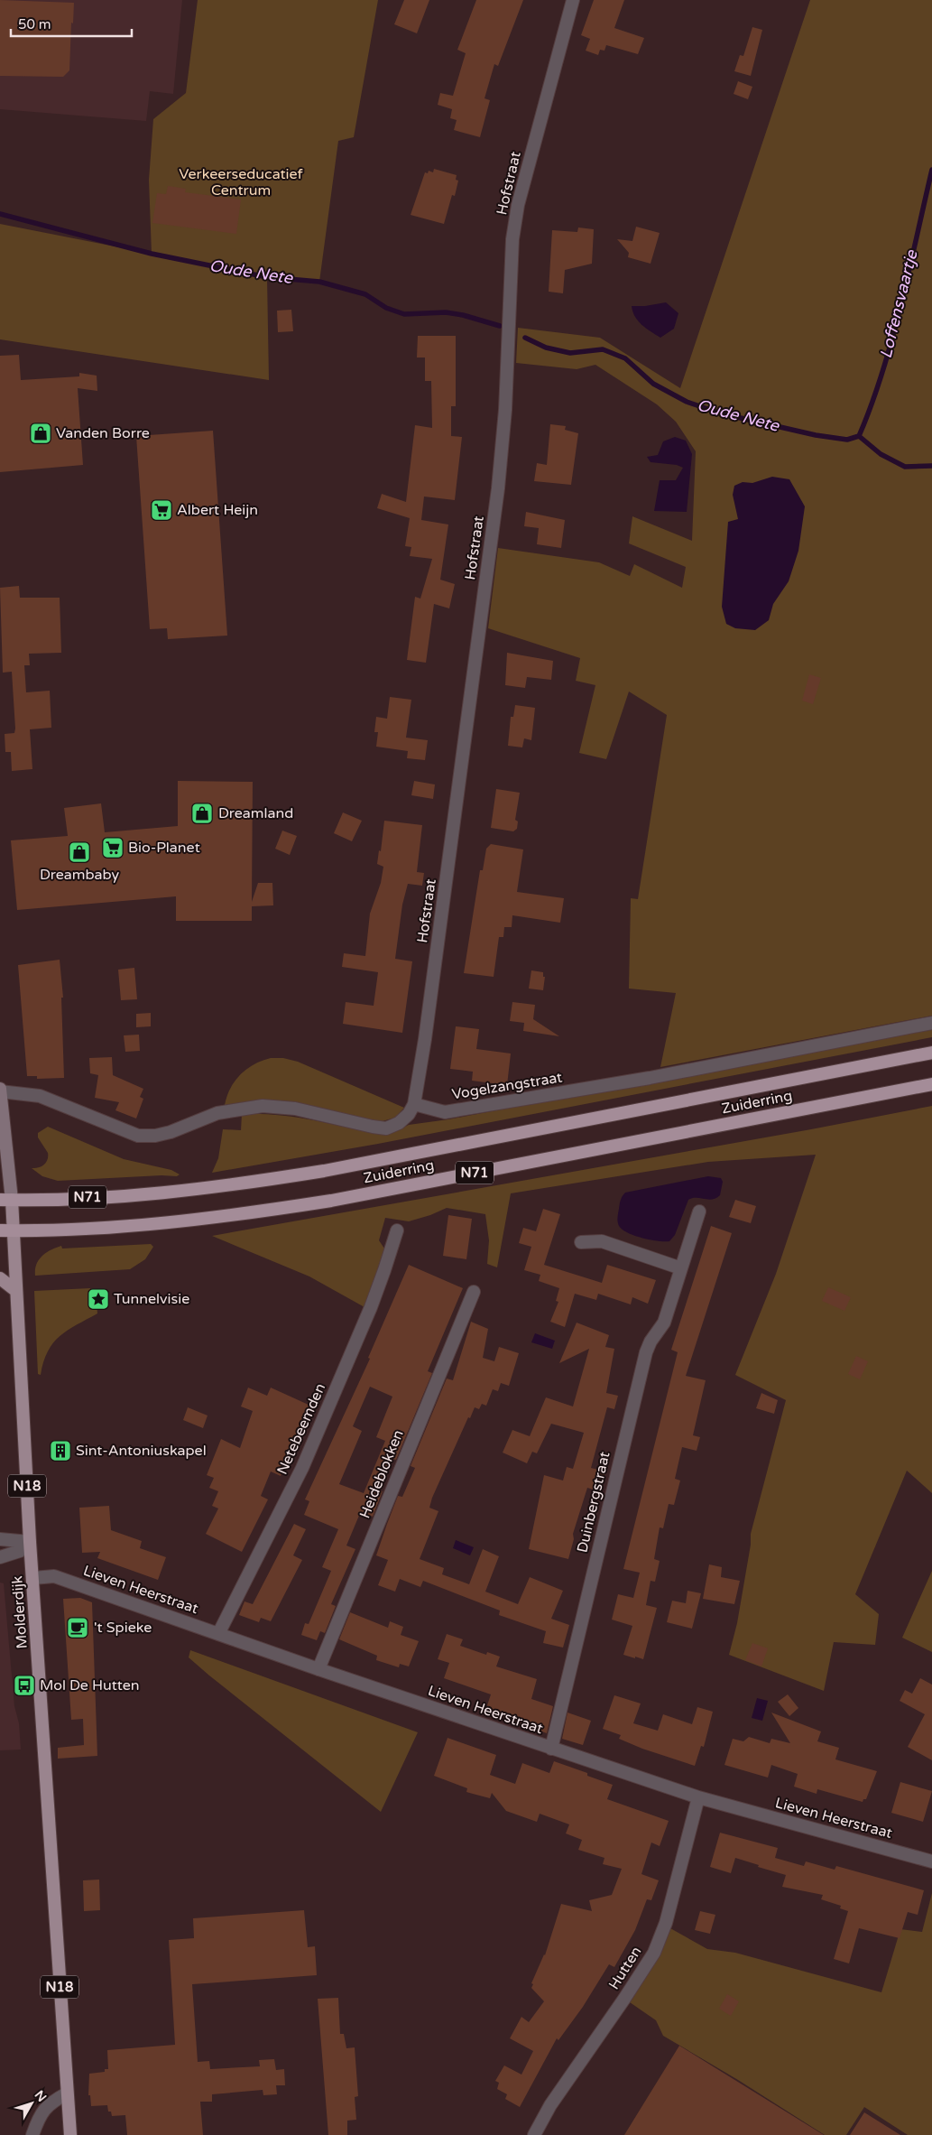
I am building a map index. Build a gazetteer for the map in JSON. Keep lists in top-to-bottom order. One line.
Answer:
{"streets":{"highway":["Zuiderring","N71"],"main road":["N18","Molderdijk"],"street":["Hofstraat","Vogelzangstraat","Netebeemden","Heideblokken","Duinbergstraat","Lieven Heerstraat","Hutten"]},"crossings":[["Hofstraat","Vogelzangstraat"],["Zuiderring","Molderdijk"],["Netebeemden","Lieven Heerstraat"],["Heideblokken","Lieven Heerstraat"],["Duinbergstraat","Lieven Heerstraat"],["Lieven Heerstraat","Molderdijk"],["Lieven Heerstraat","Hutten"]],"water":["Oude Nete","Loffensvaartje"],"parks":["Verkeerseducatief Centrum"],"places":{"shop":["Vanden Borre","Dreamland","Dreambaby"],"supermarket":["Albert Heijn","Bio-Planet"],"place":["Tunnelvisie"],"building":["Sint-Antoniuskapel"],"cafe":["'t Spieke"],"bus stop":["Mol De Hutten"]},"scale_bar":"50 m","north":"top right"}
